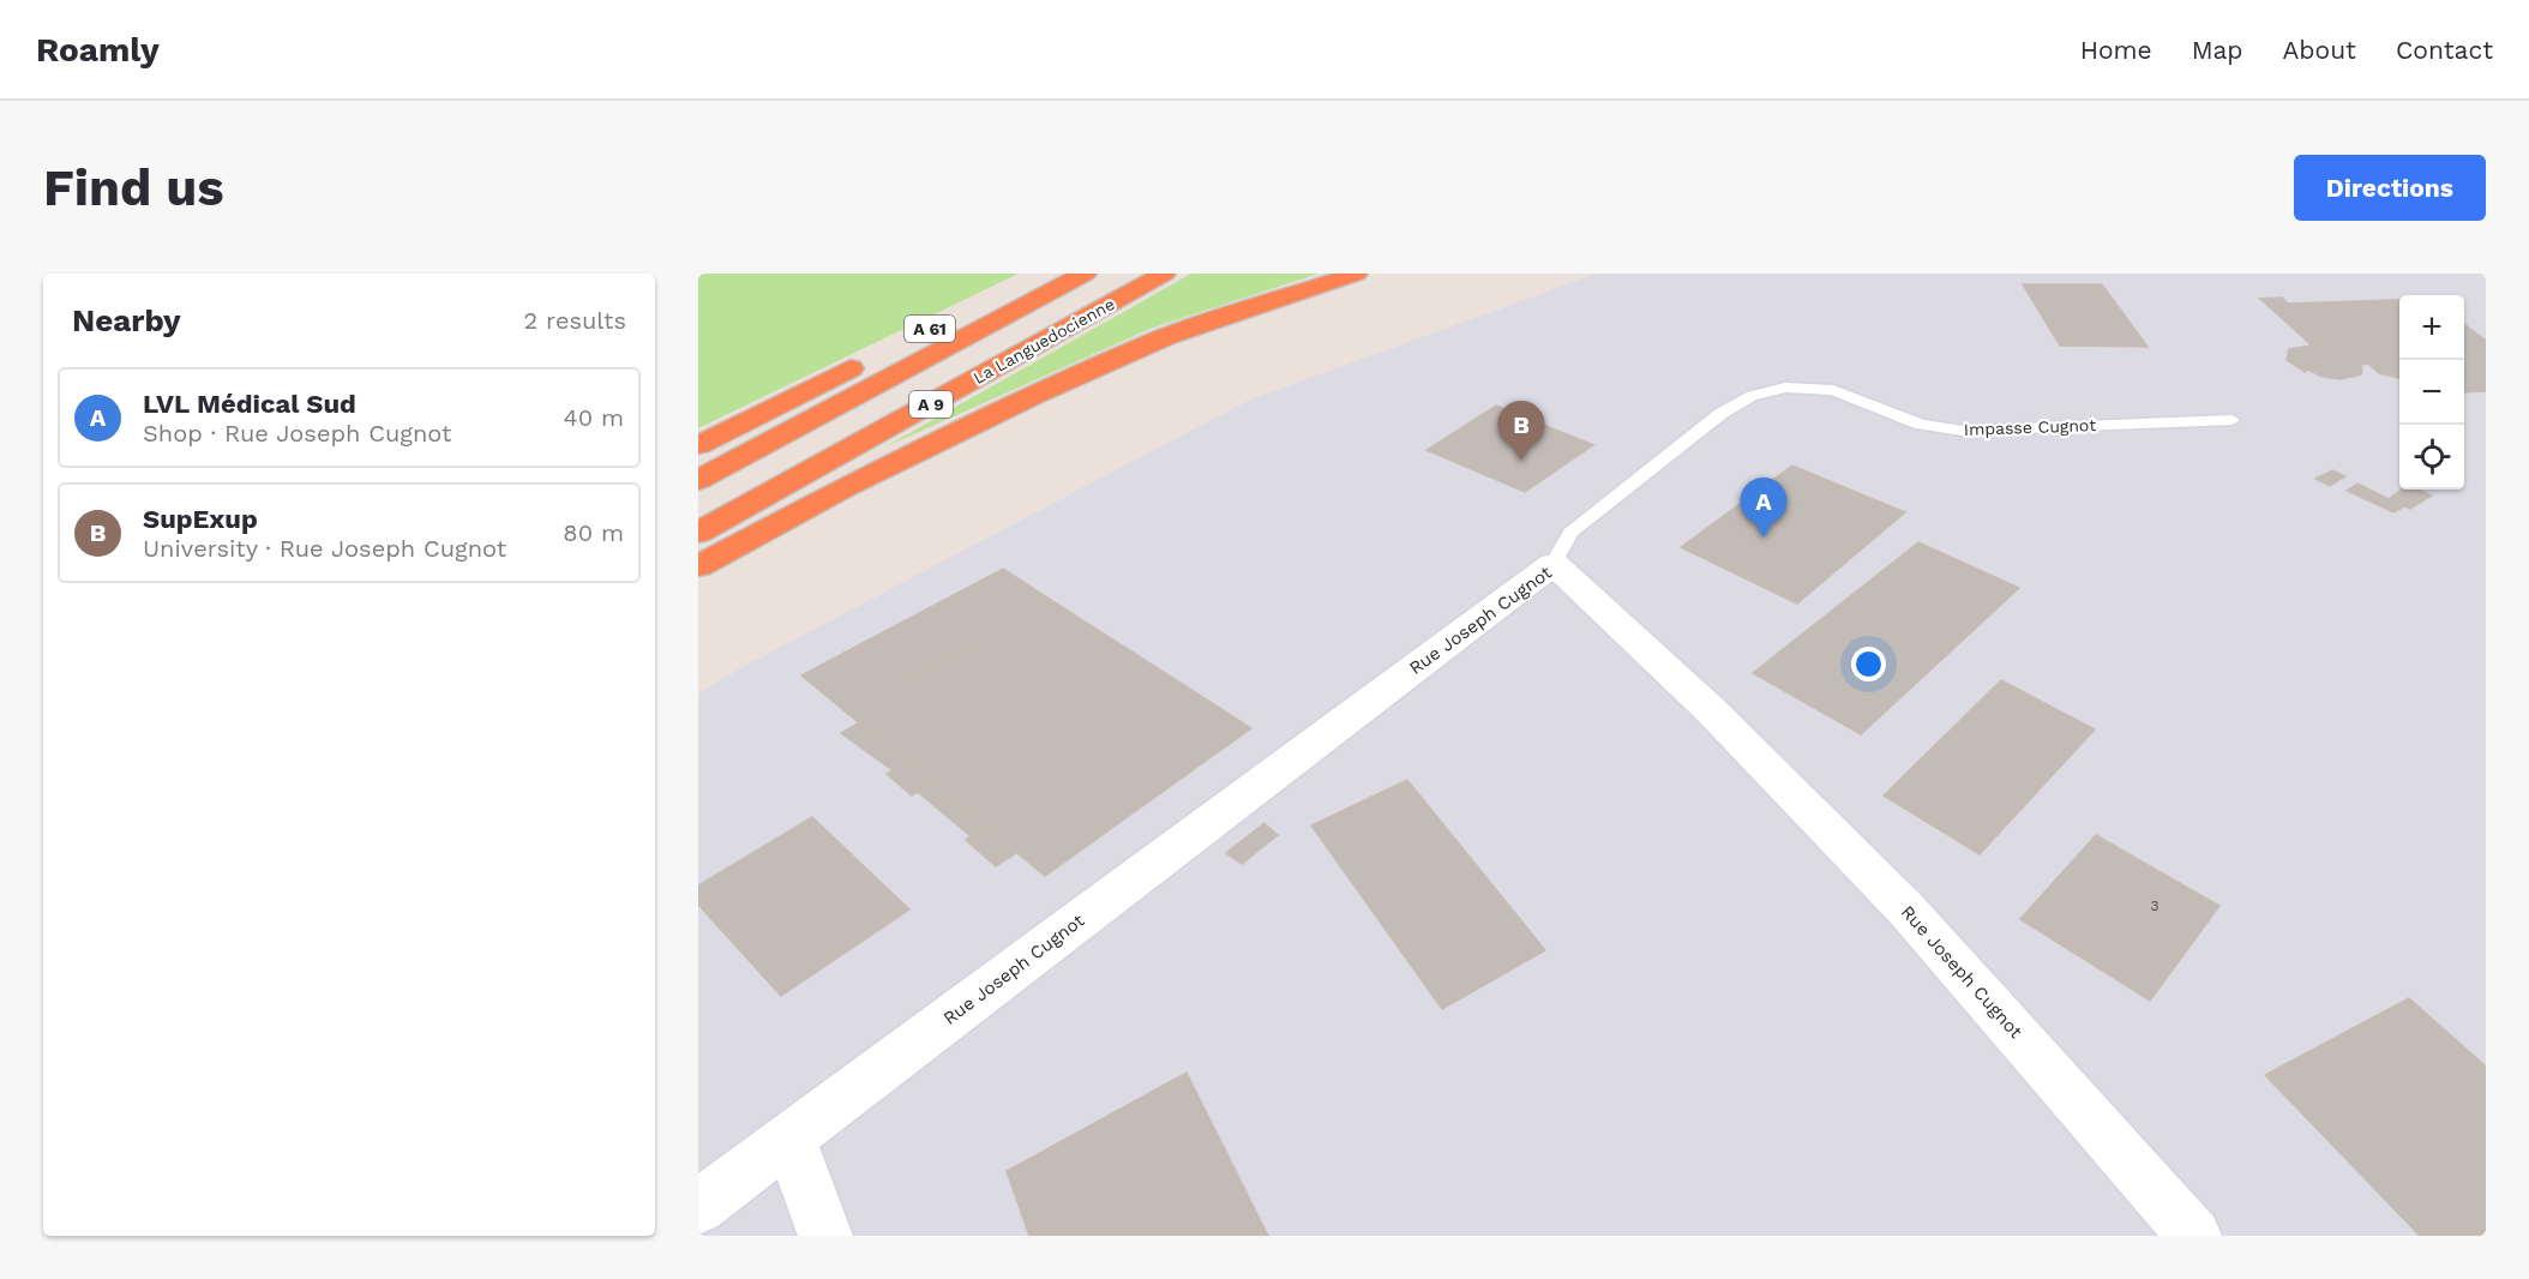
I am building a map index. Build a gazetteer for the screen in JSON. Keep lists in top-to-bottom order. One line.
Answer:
{"streets":{"highway":["A 61","La Languedocienne","A 9"],"street":["Rue Joseph Cugnot"],"lane":["Impasse Cugnot"]},"crossings":[["Impasse Cugnot","Rue Joseph Cugnot"]],"house_numbers":["3"],"page":{"header":"Roamly","nav":["Home","Map","About","Contact"],"buttons":"Directions","title":"Find us","heading":["Nearby","2 results"],"map_buttons":["+","−"],"list":[{"mark":"A","name":"LVL Médical Sud","note":"Shop · Rue Joseph Cugnot","value":"40 m"},{"mark":"B","name":"SupExup","note":"University · Rue Joseph Cugnot","value":"80 m"}],"pins":["B","A"]}}
